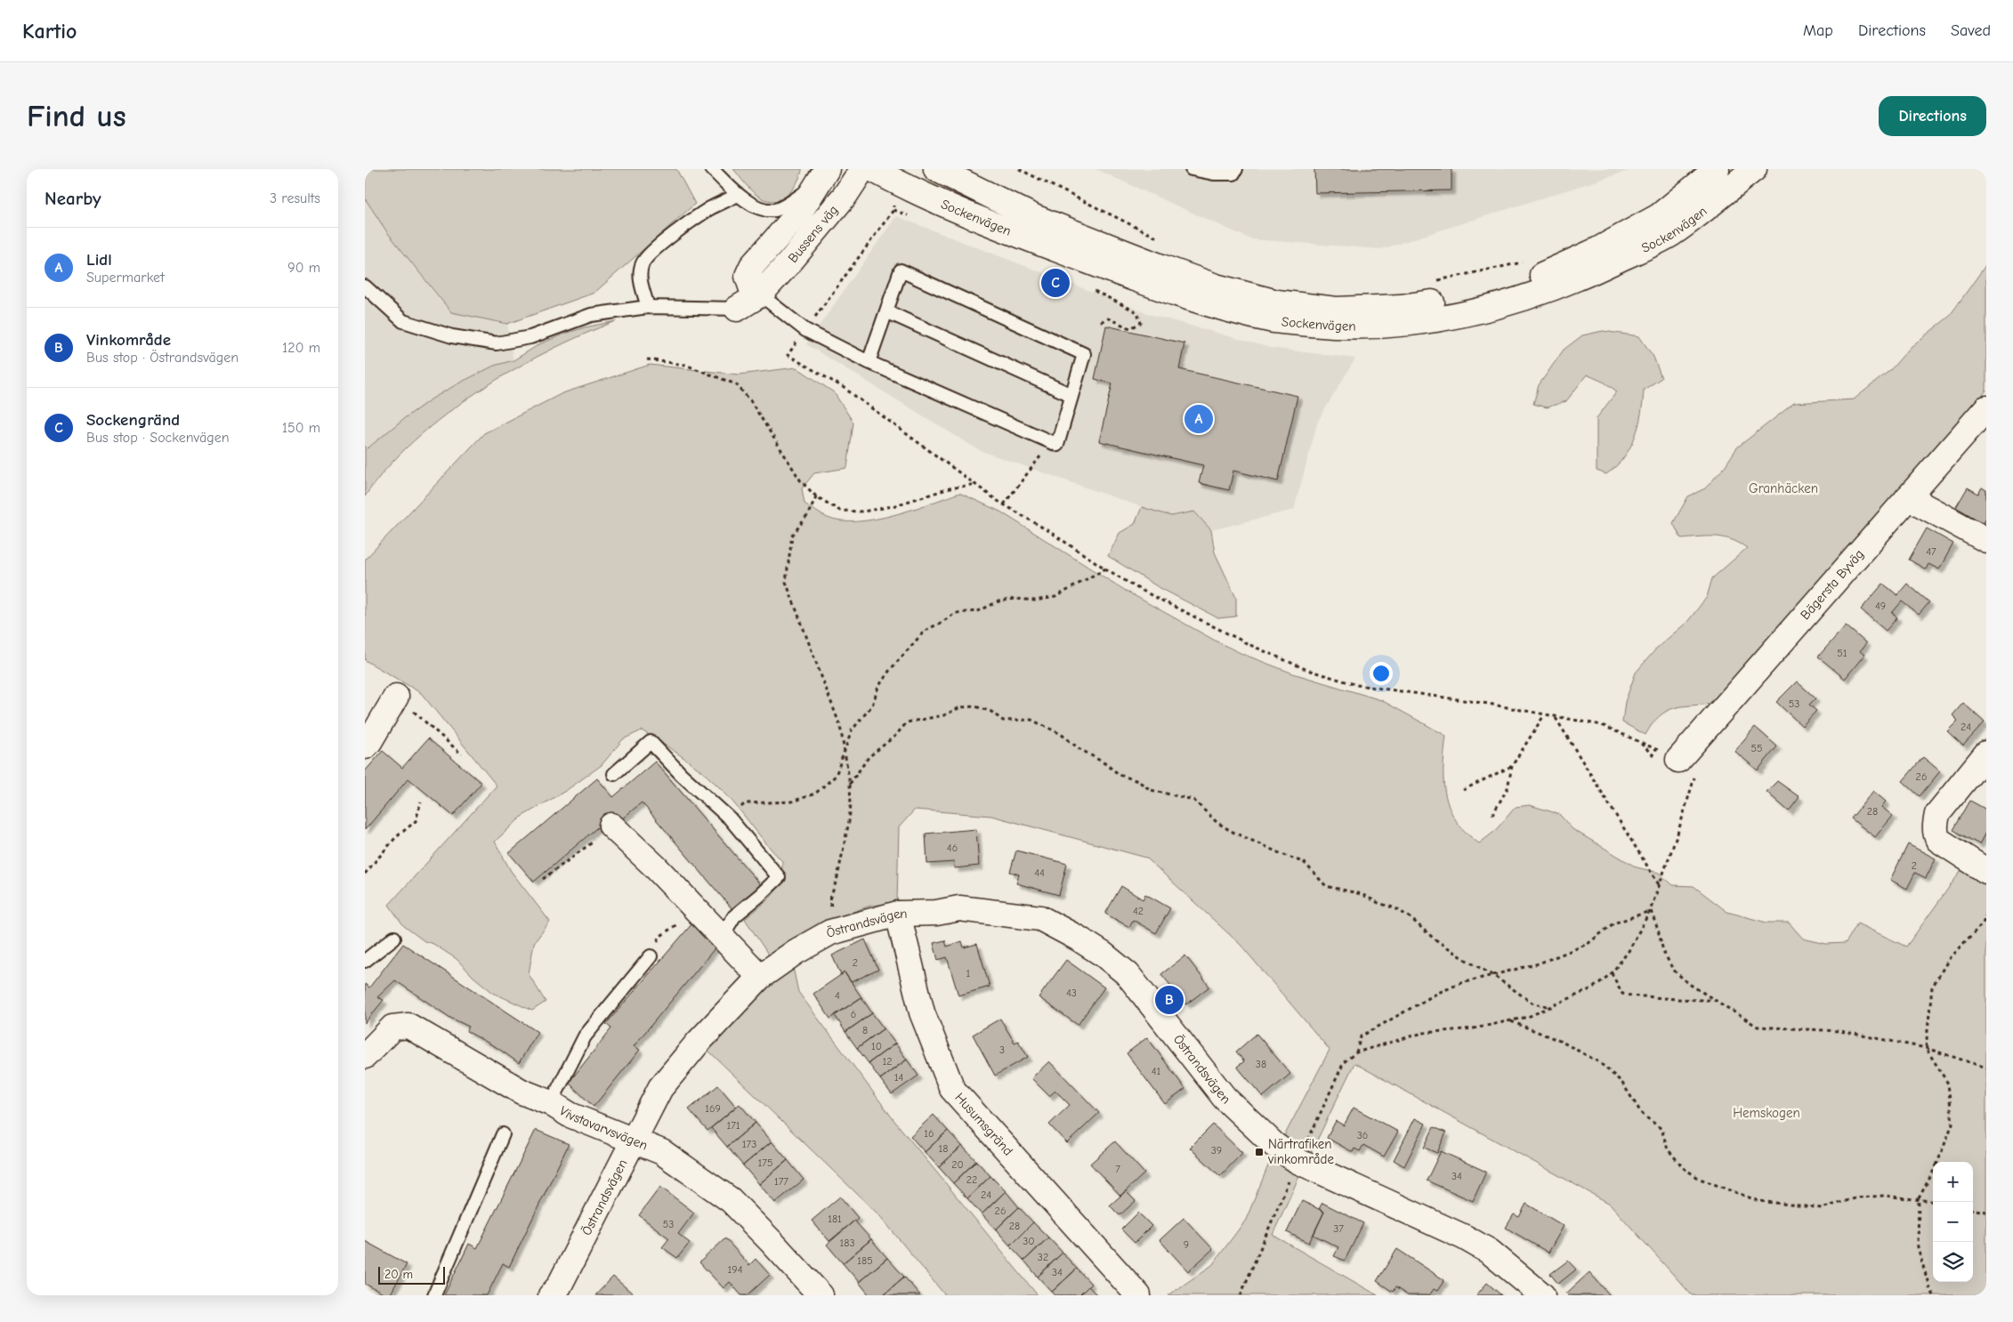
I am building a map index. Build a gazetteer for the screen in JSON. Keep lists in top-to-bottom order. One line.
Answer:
{"streets":{"street":["Sockenvägen","Bussens väg","Bägersta Byväg","Östrandsvägen","Husumsgränd","Vivstavarvsvägen"]},"crossings":[["Östrandsvägen","Husumsgränd"],["Östrandsvägen","Vivstavarvsvägen"]],"parks":["Granhäcken","Hemskogen"],"places":{"transit":["Närtrafiken vinkområde"]},"house_numbers":["47","49","51","53","24","55","26","28","46","2","44","42","2","1","43","4","6","8","10","3","12","38","41","14","169","171","16","36","173","18","39","175","20","7","34","22","177","24","26","181","53","28","37","30","183","9","32","185","194","34"],"scale_bar":"20 m","page":{"header":"Kartio","nav":["Map","Directions","Saved"],"buttons":"Directions","title":"Find us","heading":["Nearby","3 results"],"list":[{"mark":"A","name":"Lidl","note":"Supermarket","value":"90 m"},{"mark":"B","name":"Vinkområde","note":"Bus stop · Östrandsvägen","value":"120 m"},{"mark":"C","name":"Sockengränd","note":"Bus stop · Sockenvägen","value":"150 m"}],"pins":["C","A","B"],"map_buttons":["+","−"],"scale":"20 m"}}
